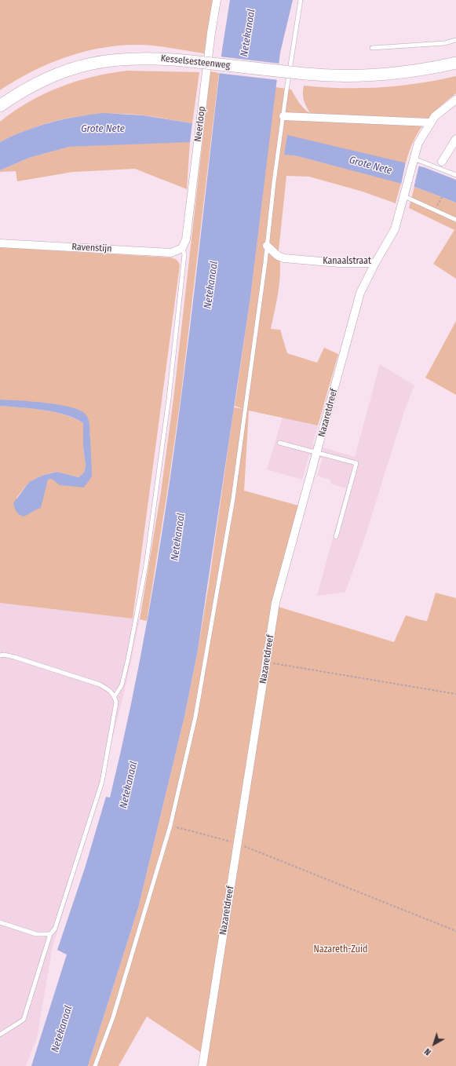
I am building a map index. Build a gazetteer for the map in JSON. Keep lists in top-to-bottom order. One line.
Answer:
{"streets":{"main road":["Kesselsesteenweg"],"street":["Neerloop","Ravenstijn","Kanaalstraat","Nazaretdreef"]},"crossings":[["Neerloop","Ravenstijn"],["Kanaalstraat","Nazaretdreef"]],"water":["Netekanaal","Grote Nete"],"parks":["Nazareth-Zuid"],"north":"bottom left"}
